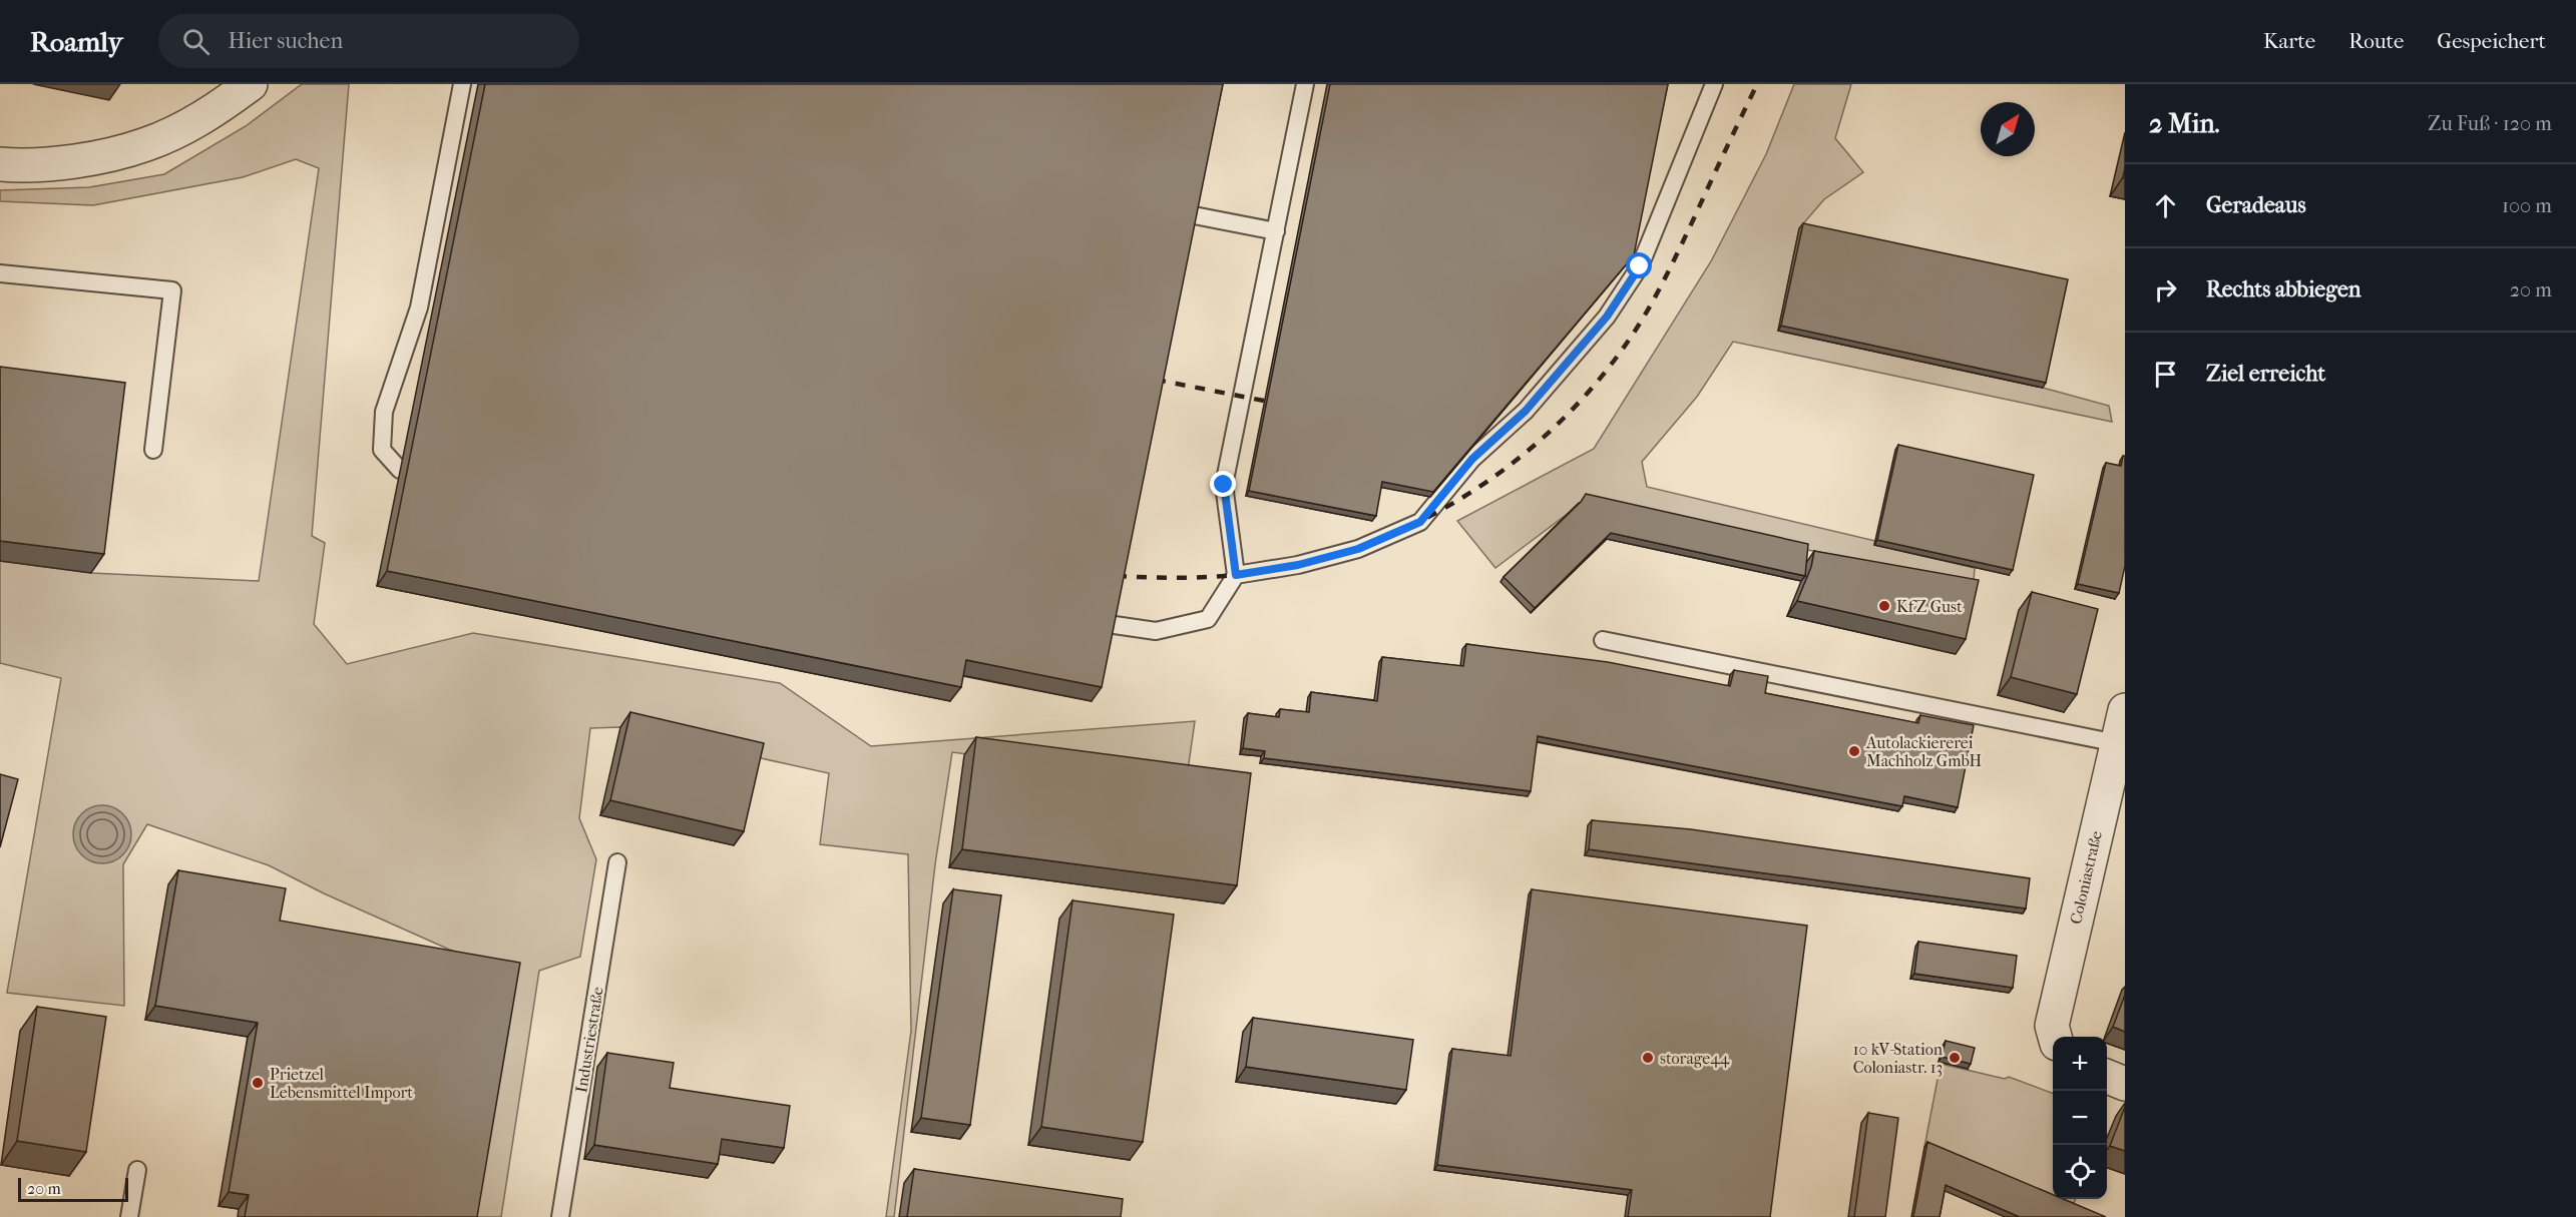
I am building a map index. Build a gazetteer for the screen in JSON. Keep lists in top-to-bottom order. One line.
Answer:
{"streets":{"street":["Coloniastraße"],"lane":["Industriestraße"]},"places":["KfZ Gust","Autolackiererei Machholz GmbH","storage44","10 kV-Station Coloniastr. 13","Prietzel Lebensmittel Import"],"scale_bar":"20 m","north":"top right","page":{"header":"Roamly","search":"Hier suchen","nav":["Karte","Route","Gespeichert"],"heading":["2 Min.","Zu Fuß · 120 m"],"list":[["Geradeaus","100 m"],["Rechts abbiegen","20 m"],"Ziel erreicht"],"map_buttons":["+","−"],"scale":"20 m"}}
